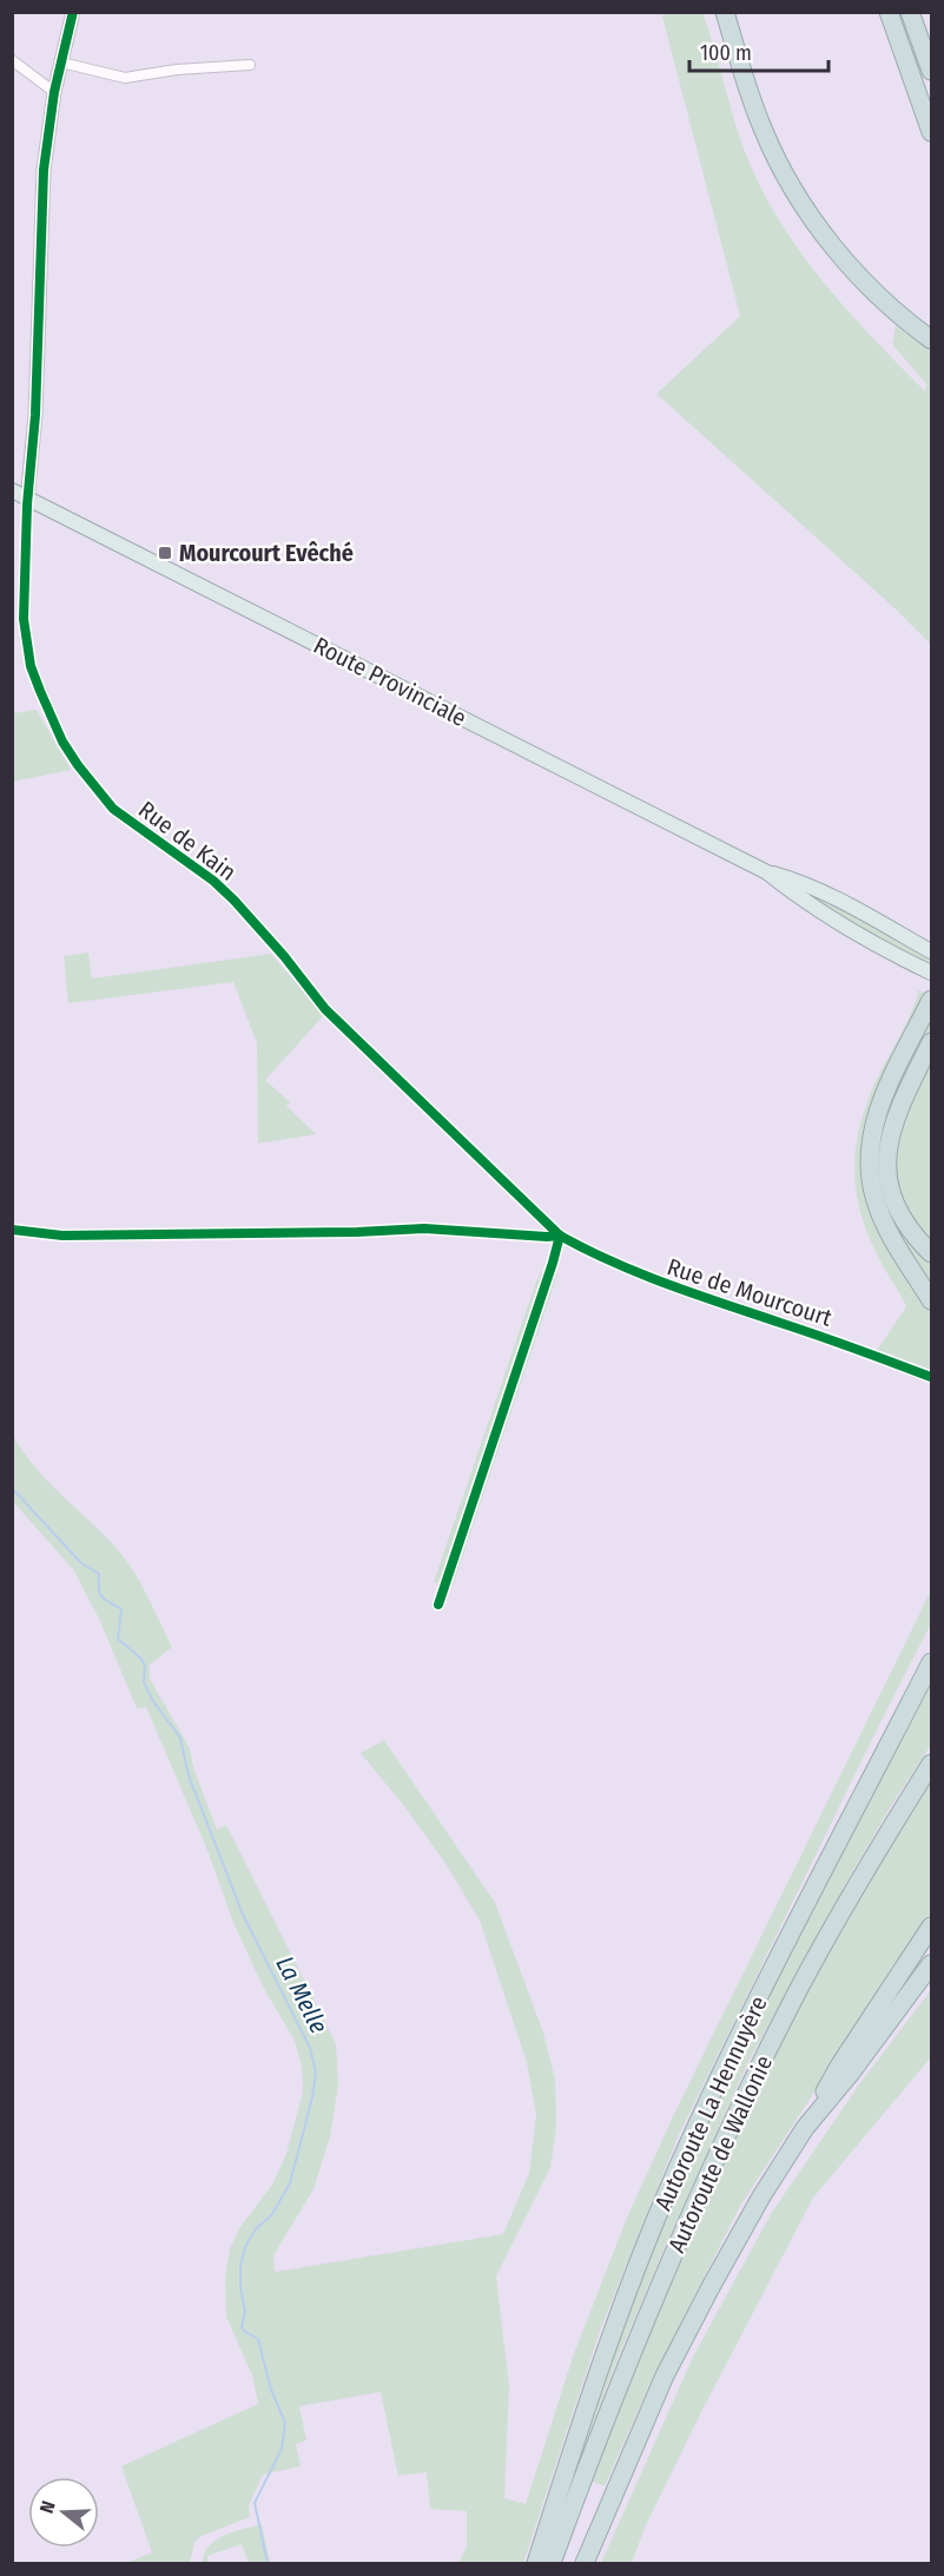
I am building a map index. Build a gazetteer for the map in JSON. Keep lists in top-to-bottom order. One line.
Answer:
{"streets":{"highway":["Autoroute La Hennuyère","Autoroute de Wallonie"],"main road":["Route Provinciale"],"street":["Rue de Kain","Rue de Mourcourt"]},"crossings":[["Route Provinciale","Rue de Kain"],["Rue de Kain","Rue de Mourcourt"]],"water":["La Melle"],"places":{"transit":["Mourcourt Evêché"]},"scale_bar":"100 m","north":"left"}
